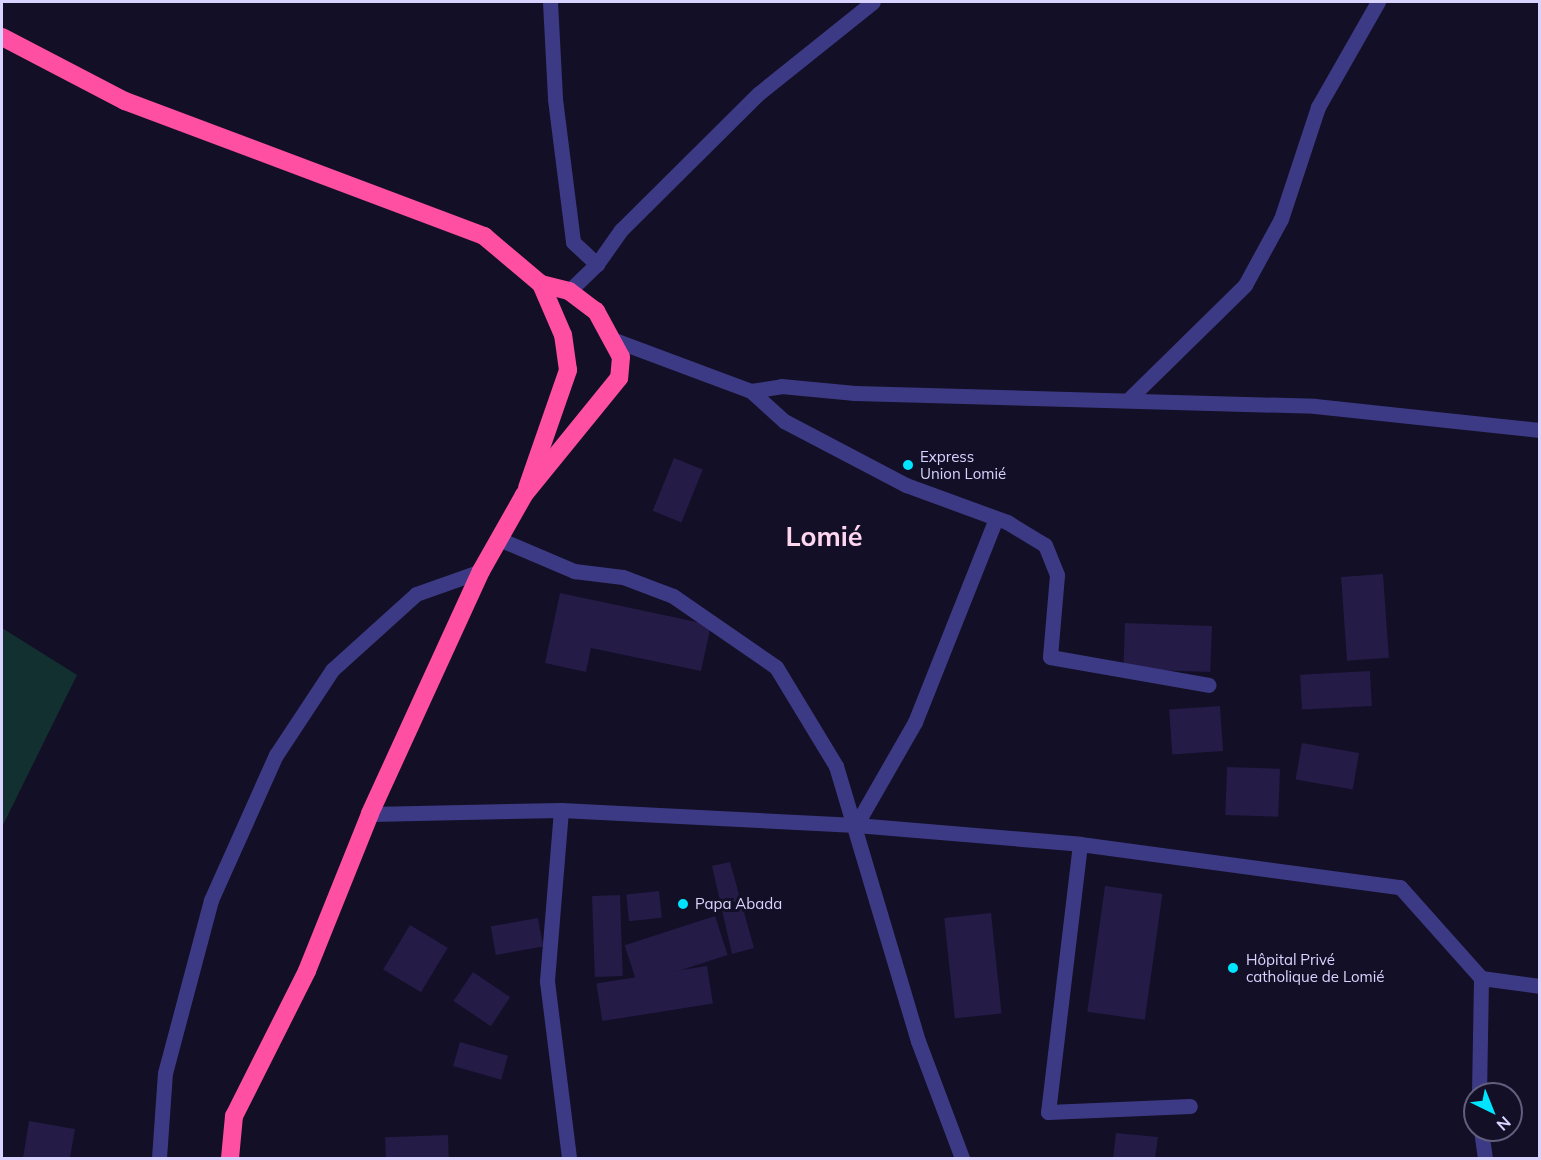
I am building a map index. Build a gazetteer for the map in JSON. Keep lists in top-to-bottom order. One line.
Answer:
{"districts":["Lomié"],"places":["Express Union Lomié","Papa Abada","Hôpital Privé catholique de Lomié"],"north":"bottom right"}
